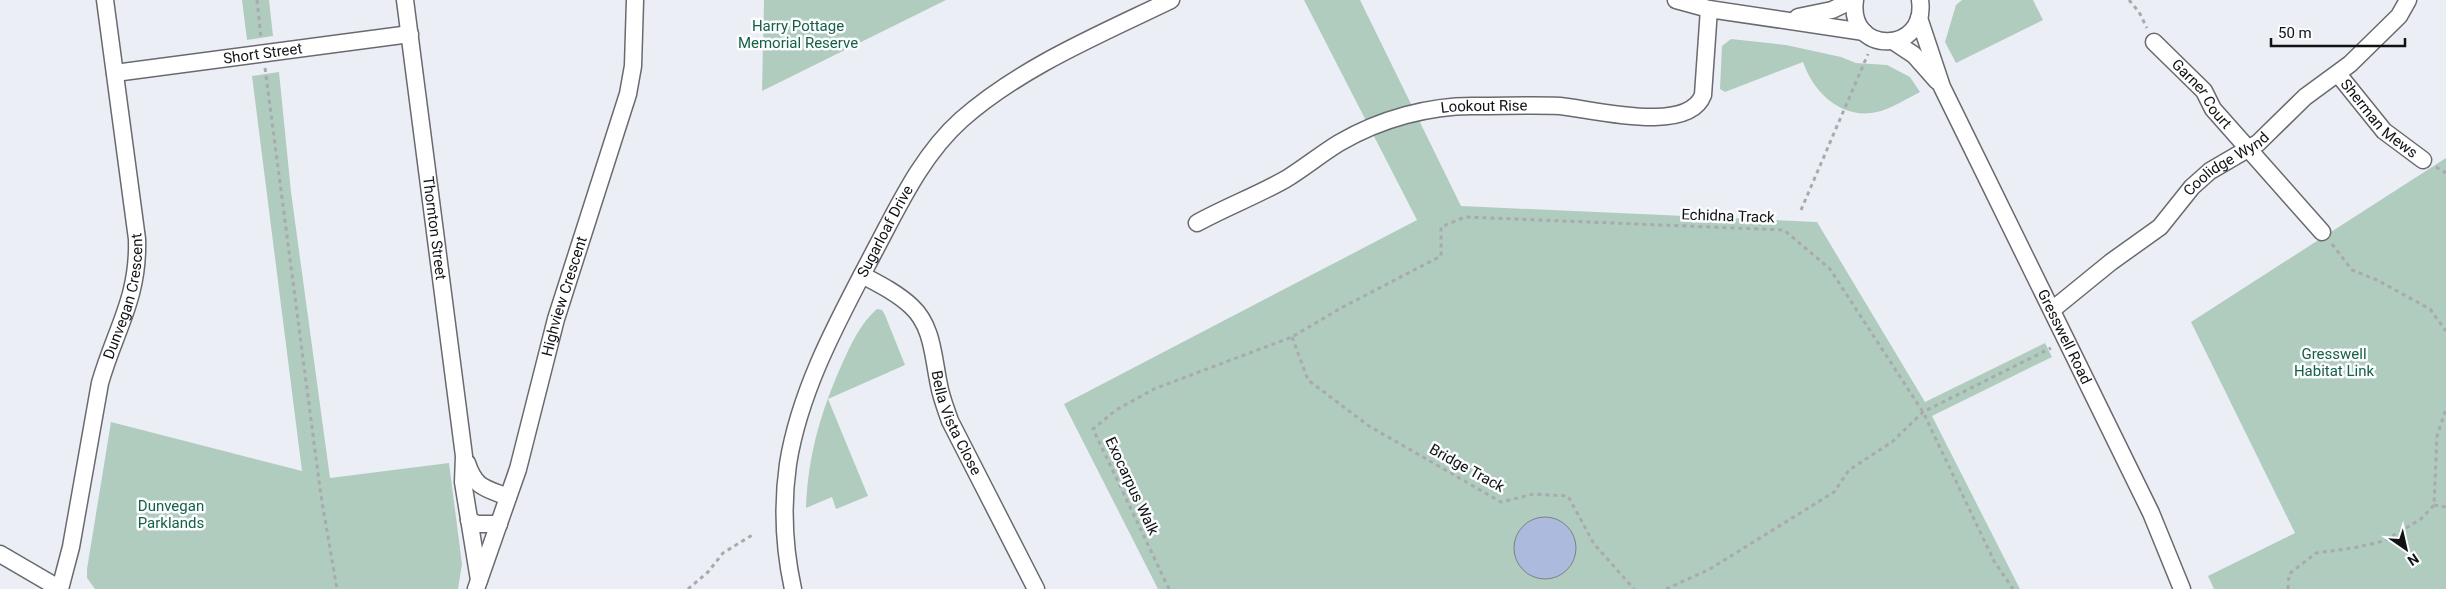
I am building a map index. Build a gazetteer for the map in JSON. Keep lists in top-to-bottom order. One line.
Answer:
{"streets":{"street":["Short Street","Garner Court","Lookout Rise","Sherman Mews","Coolidge Wynd","Thornton Street","Sugarloaf Drive","Dunvegan Crescent","Highview Crescent","Gresswell Road","Bella Vista Close"],"path":["Echidna Track","Bridge Track","Exocarpus Walk"]},"crossings":[["Short Street","Thornton Street"],["Short Street","Dunvegan Crescent"],["Garner Court","Coolidge Wynd"],["Sherman Mews","Coolidge Wynd"],["Coolidge Wynd","Gresswell Road"],["Echidna Track","Bridge Track"],["Echidna Track","Exocarpus Walk"],["Thornton Street","Highview Crescent"],["Sugarloaf Drive","Bella Vista Close"],["Bridge Track","Exocarpus Walk"]],"parks":["Harry Pottage Memorial Reserve","Gresswell Habitat Link","Dunvegan Parklands"],"scale_bar":"50 m","north":"bottom right"}
